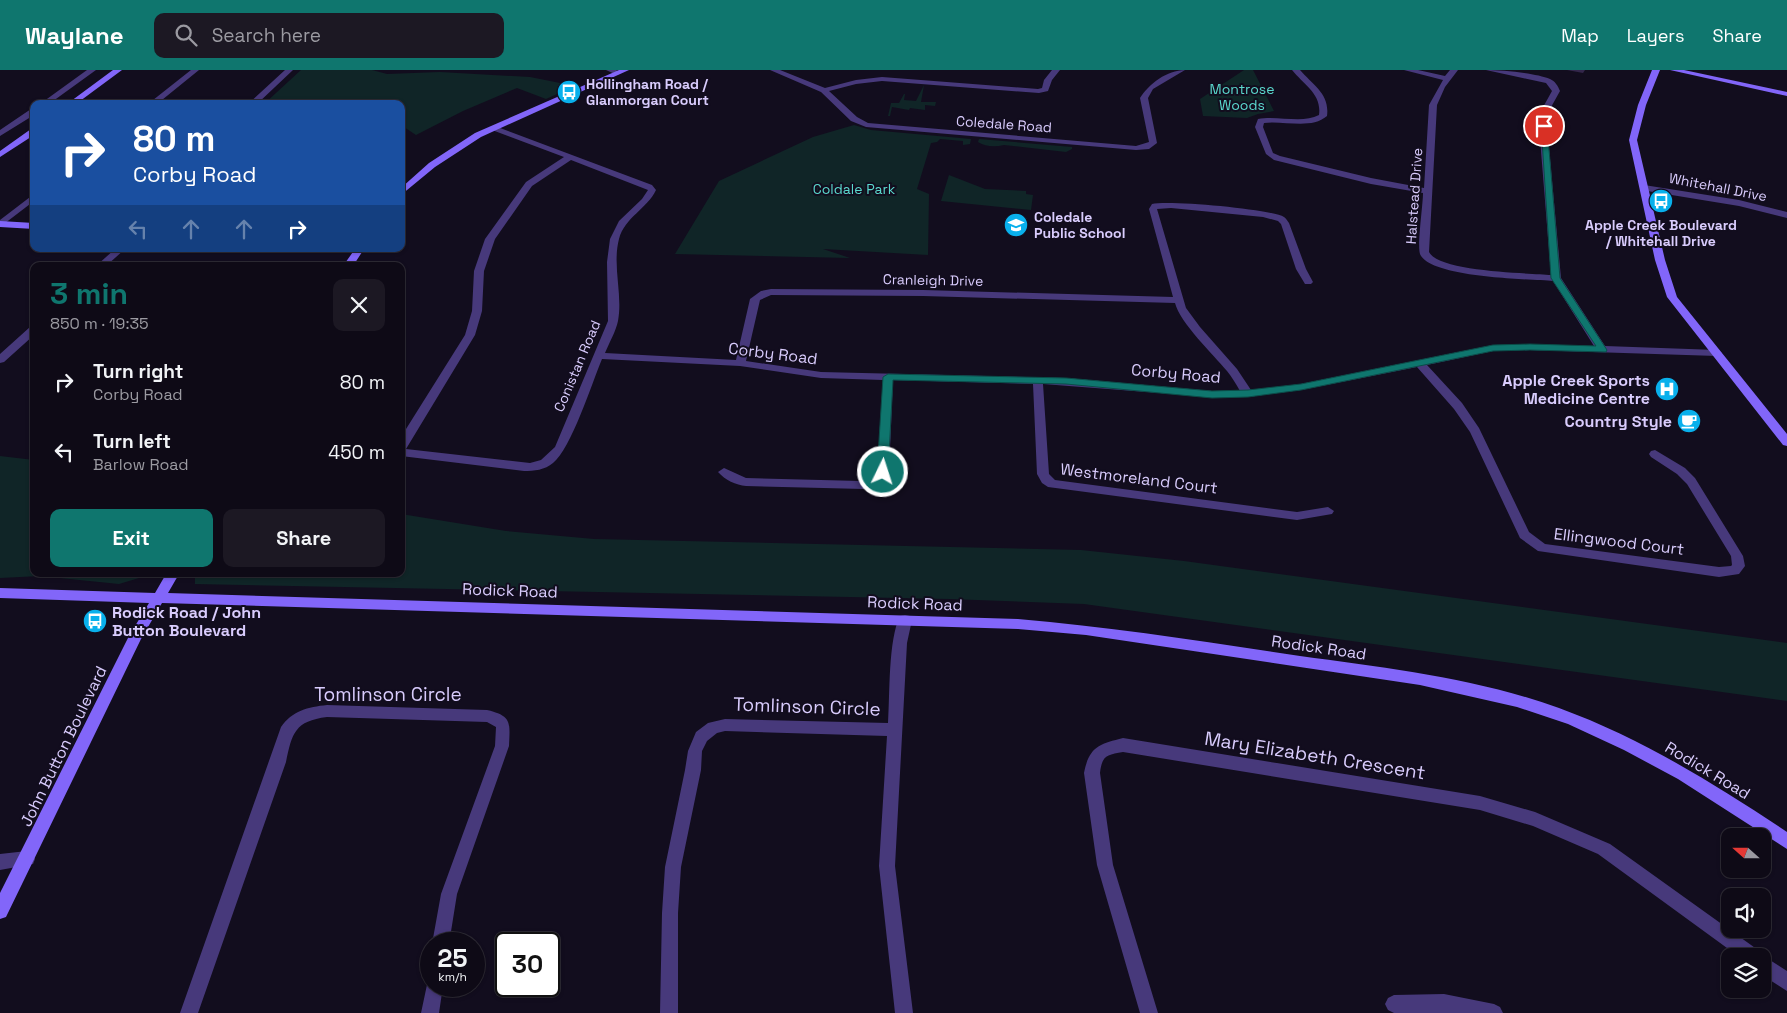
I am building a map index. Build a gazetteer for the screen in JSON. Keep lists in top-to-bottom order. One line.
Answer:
{"streets":{"main road":["Rodick Road","John Button Boulevard"],"street":["Coledale Road","Whitehall Drive","Halstead Drive","Cranleigh Drive","Corby Road","Conistan Road","Westmoreland Court","Ellingwood Court","Tomlinson Circle","Mary Elizabeth Crescent"]},"crossings":[["Cranleigh Drive","Corby Road"],["Corby Road","Conistan Road"],["Corby Road","Westmoreland Court"],["Corby Road","Ellingwood Court"],["Rodick Road","John Button Boulevard"]],"parks":["Montrose Woods","Coldale Park"],"places":{"bus stop":["Hollingham Road / Glanmorgan Court","Apple Creek Boulevard / Whitehall Drive","Rodick Road / John Button Boulevard"],"school or university":["Coledale Public School"],"hospital":["Apple Creek Sports Medicine Centre"],"cafe":["Country Style"]},"north":"left","page":{"header":"Waylane","search":"Search here","nav":["Map","Layers","Share"],"turn":["80 m","Corby Road"],"heading":["3 min","850 m · 19:35"],"list":[{"name":"Turn right","note":"Corby Road","value":"80 m"},{"name":"Turn left","note":"Barlow Road","value":"450 m"}],"buttons":["Exit","Share"],"speed":"25 km/h","limit":"30"}}
